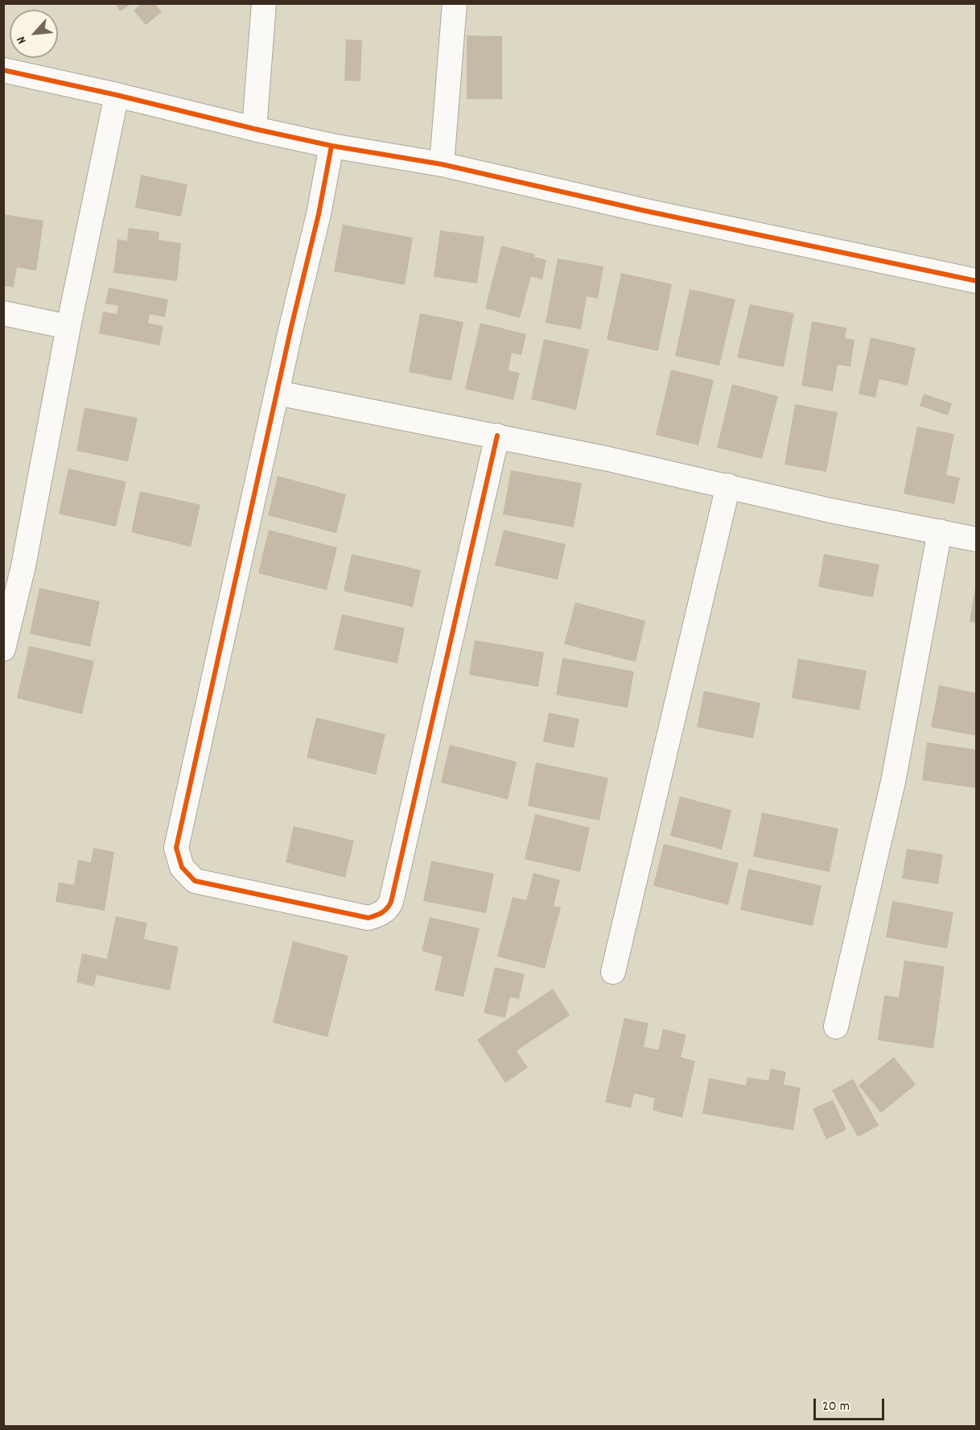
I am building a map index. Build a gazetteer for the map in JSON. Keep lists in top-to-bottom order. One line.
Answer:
{"scale_bar":"20 m","north":"bottom left"}
